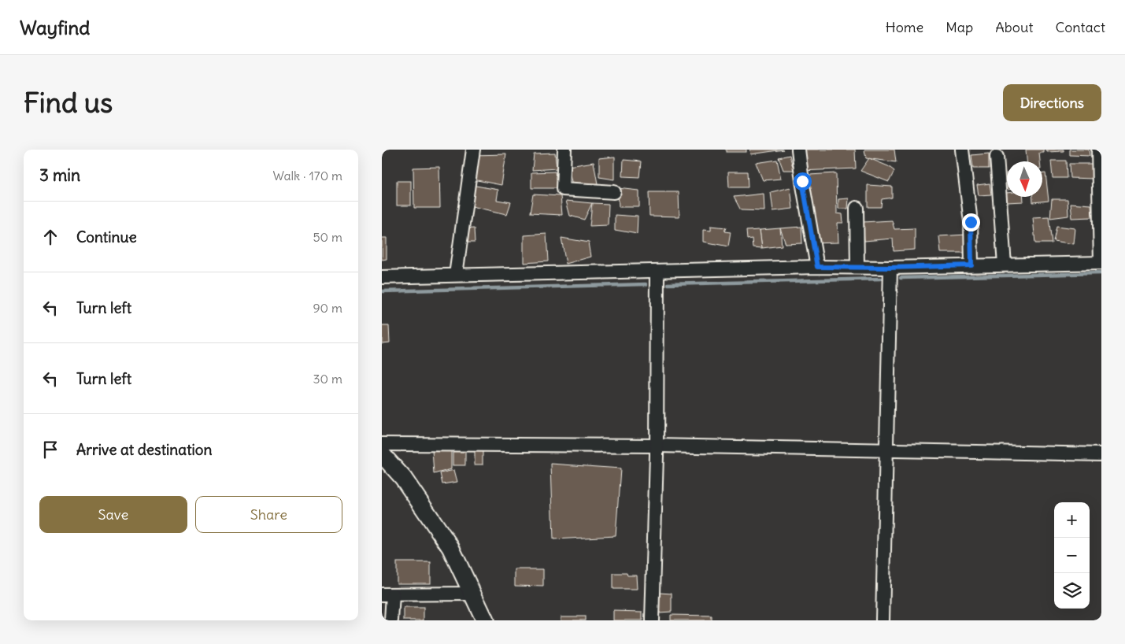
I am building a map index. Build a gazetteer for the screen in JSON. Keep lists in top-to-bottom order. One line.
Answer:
{"north":"bottom","page":{"header":"Wayfind","nav":["Home","Map","About","Contact"],"buttons":["Directions",["Save","Share"]],"title":"Find us","heading":["3 min","Walk · 170 m"],"list":[["Continue","50 m"],["Turn left","90 m"],["Turn left","30 m"],"Arrive at destination"],"map_buttons":["+","−"]}}
